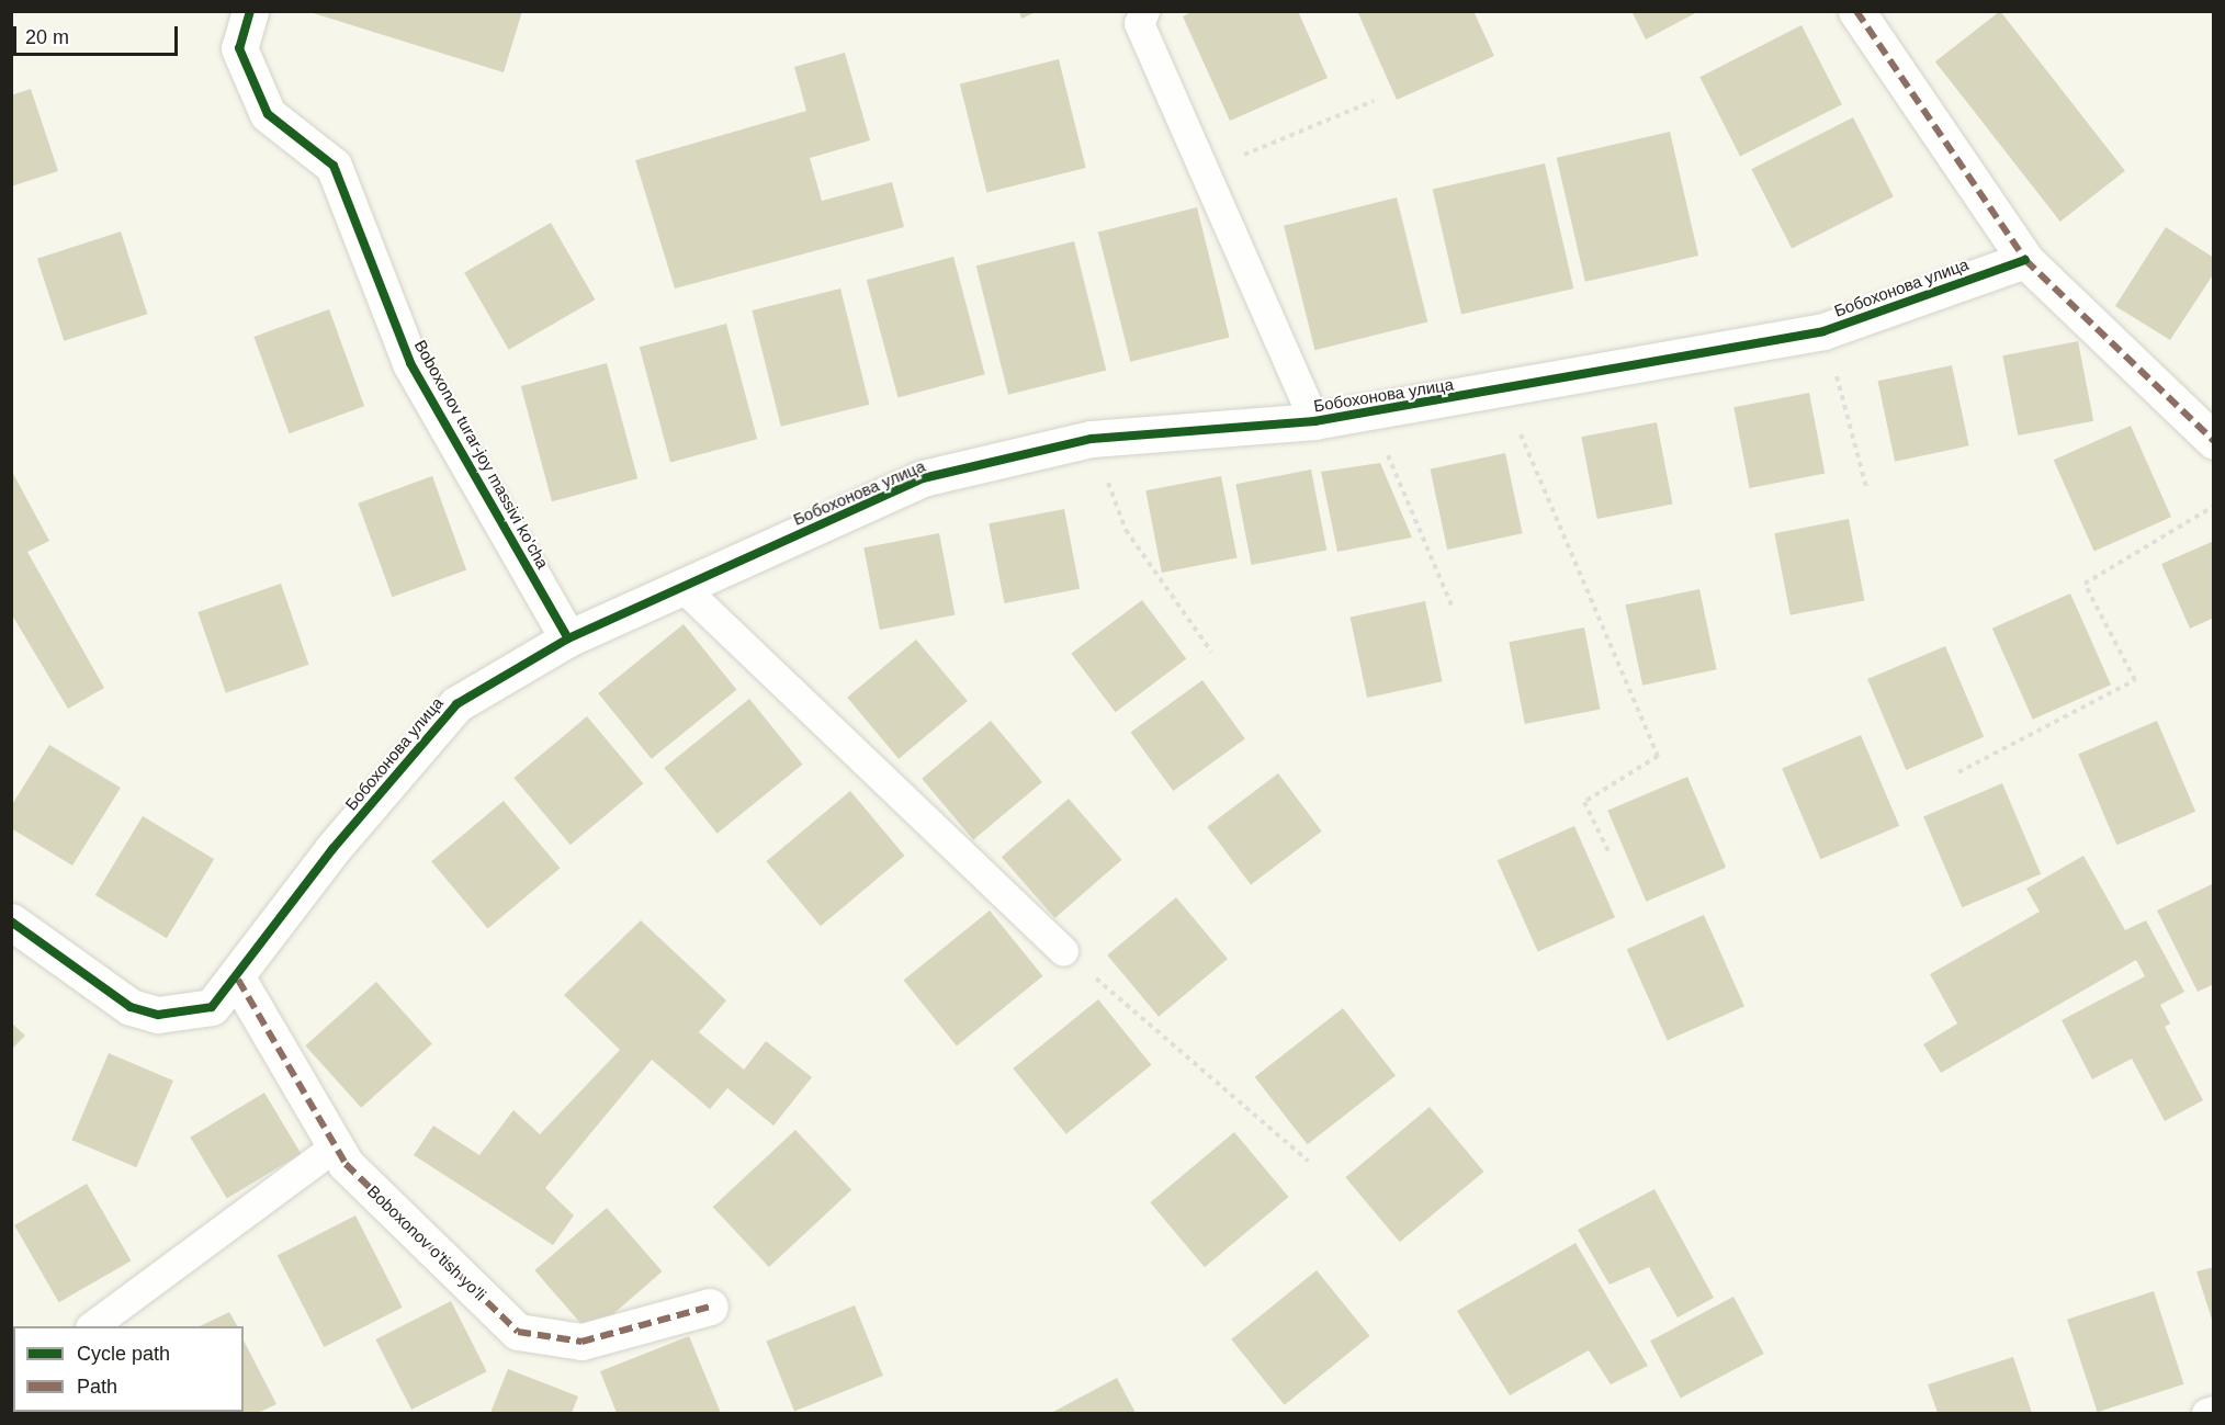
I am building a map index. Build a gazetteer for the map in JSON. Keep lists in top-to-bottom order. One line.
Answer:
{"streets":{"street":["Бобохонова улица","Boboxonov turar-joy massivi ko'cha","Boboxonov o'tish yo'li"]},"crossings":[["Бобохонова улица","Boboxonov turar-joy massivi ko'cha"],["Бобохонова улица","Boboxonov o'tish yo'li"]],"legend":["Cycle path","Path"],"scale_bar":"20 m"}
